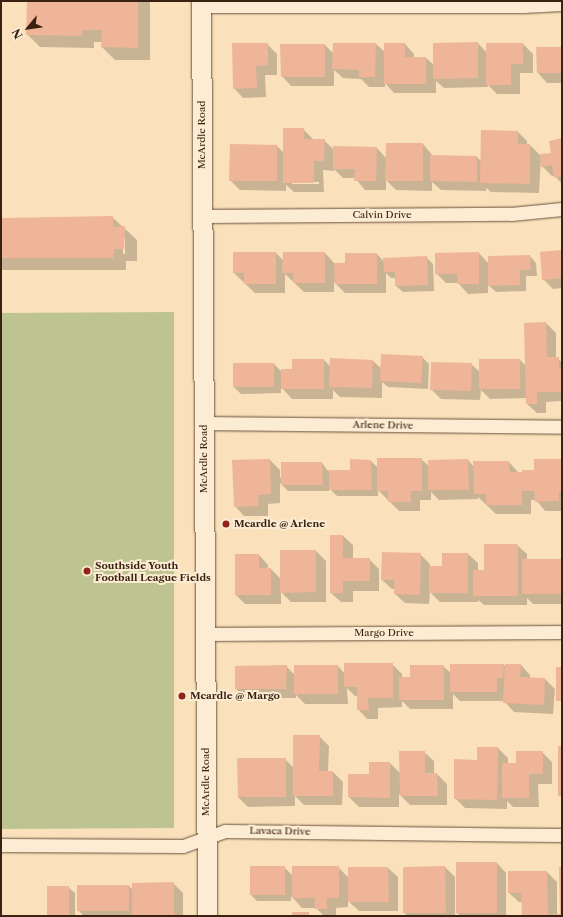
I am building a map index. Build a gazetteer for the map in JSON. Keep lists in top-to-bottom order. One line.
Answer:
{"streets":{"main road":["McArdle Road"],"street":["Calvin Drive","Arlene Drive","Margo Drive","Lavaca Drive"]},"crossings":[["McArdle Road","Calvin Drive"],["McArdle Road","Arlene Drive"],["McArdle Road","Margo Drive"],["McArdle Road","Lavaca Drive"]],"places":["Mcardle @ Arlene","Southside Youth Football League Fields","Mcardle @ Margo"],"north":"bottom left"}
